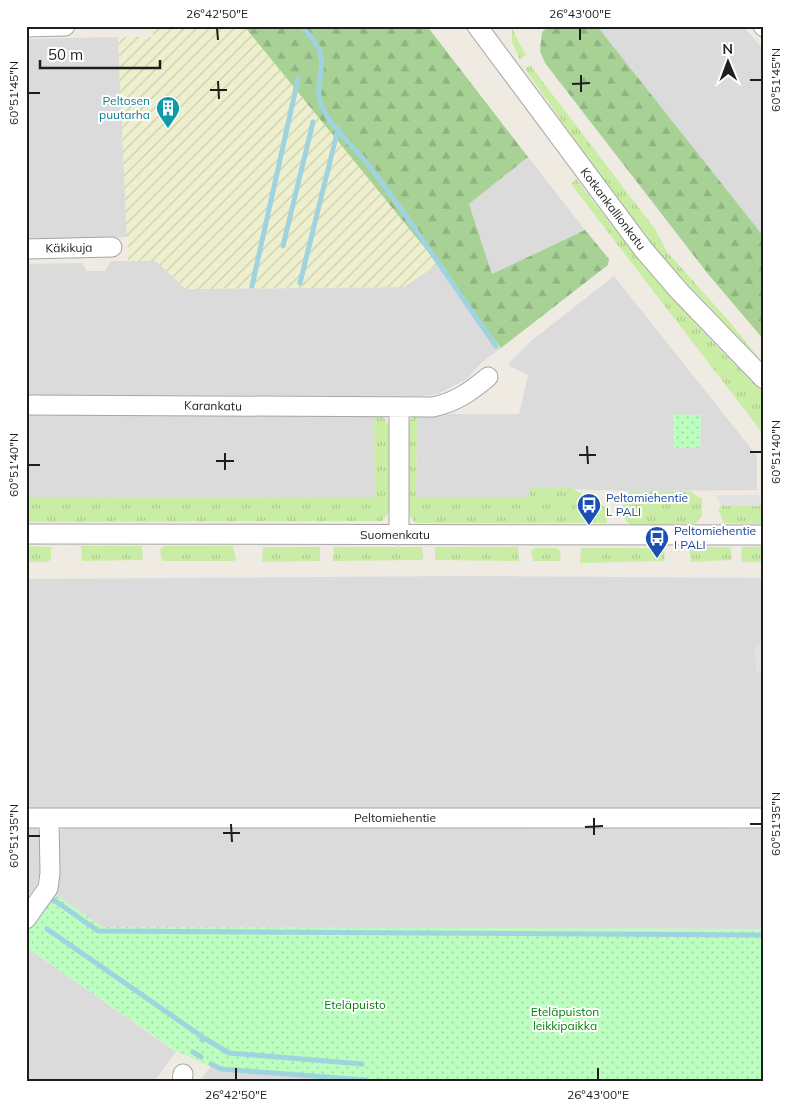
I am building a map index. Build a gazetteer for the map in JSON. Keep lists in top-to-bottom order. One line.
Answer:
{"streets":{"street":["Kotkankallionkatu","Käkikuja","Karankatu","Suomenkatu","Peltomiehentie"]},"parks":["Eteläpuisto","Eteläpuiston leikkipaikka"],"places":{"building":["Peltosen puutarha"],"bus stop":["Peltomiehentie L PALI","Peltomiehentie I PALI"]},"scale_bar":"50 m","north":"top","coordinates":["26°42'50\"E","26°43'00\"E","60°51'45\"N","60°51'40\"N","60°51'35\"N"]}
